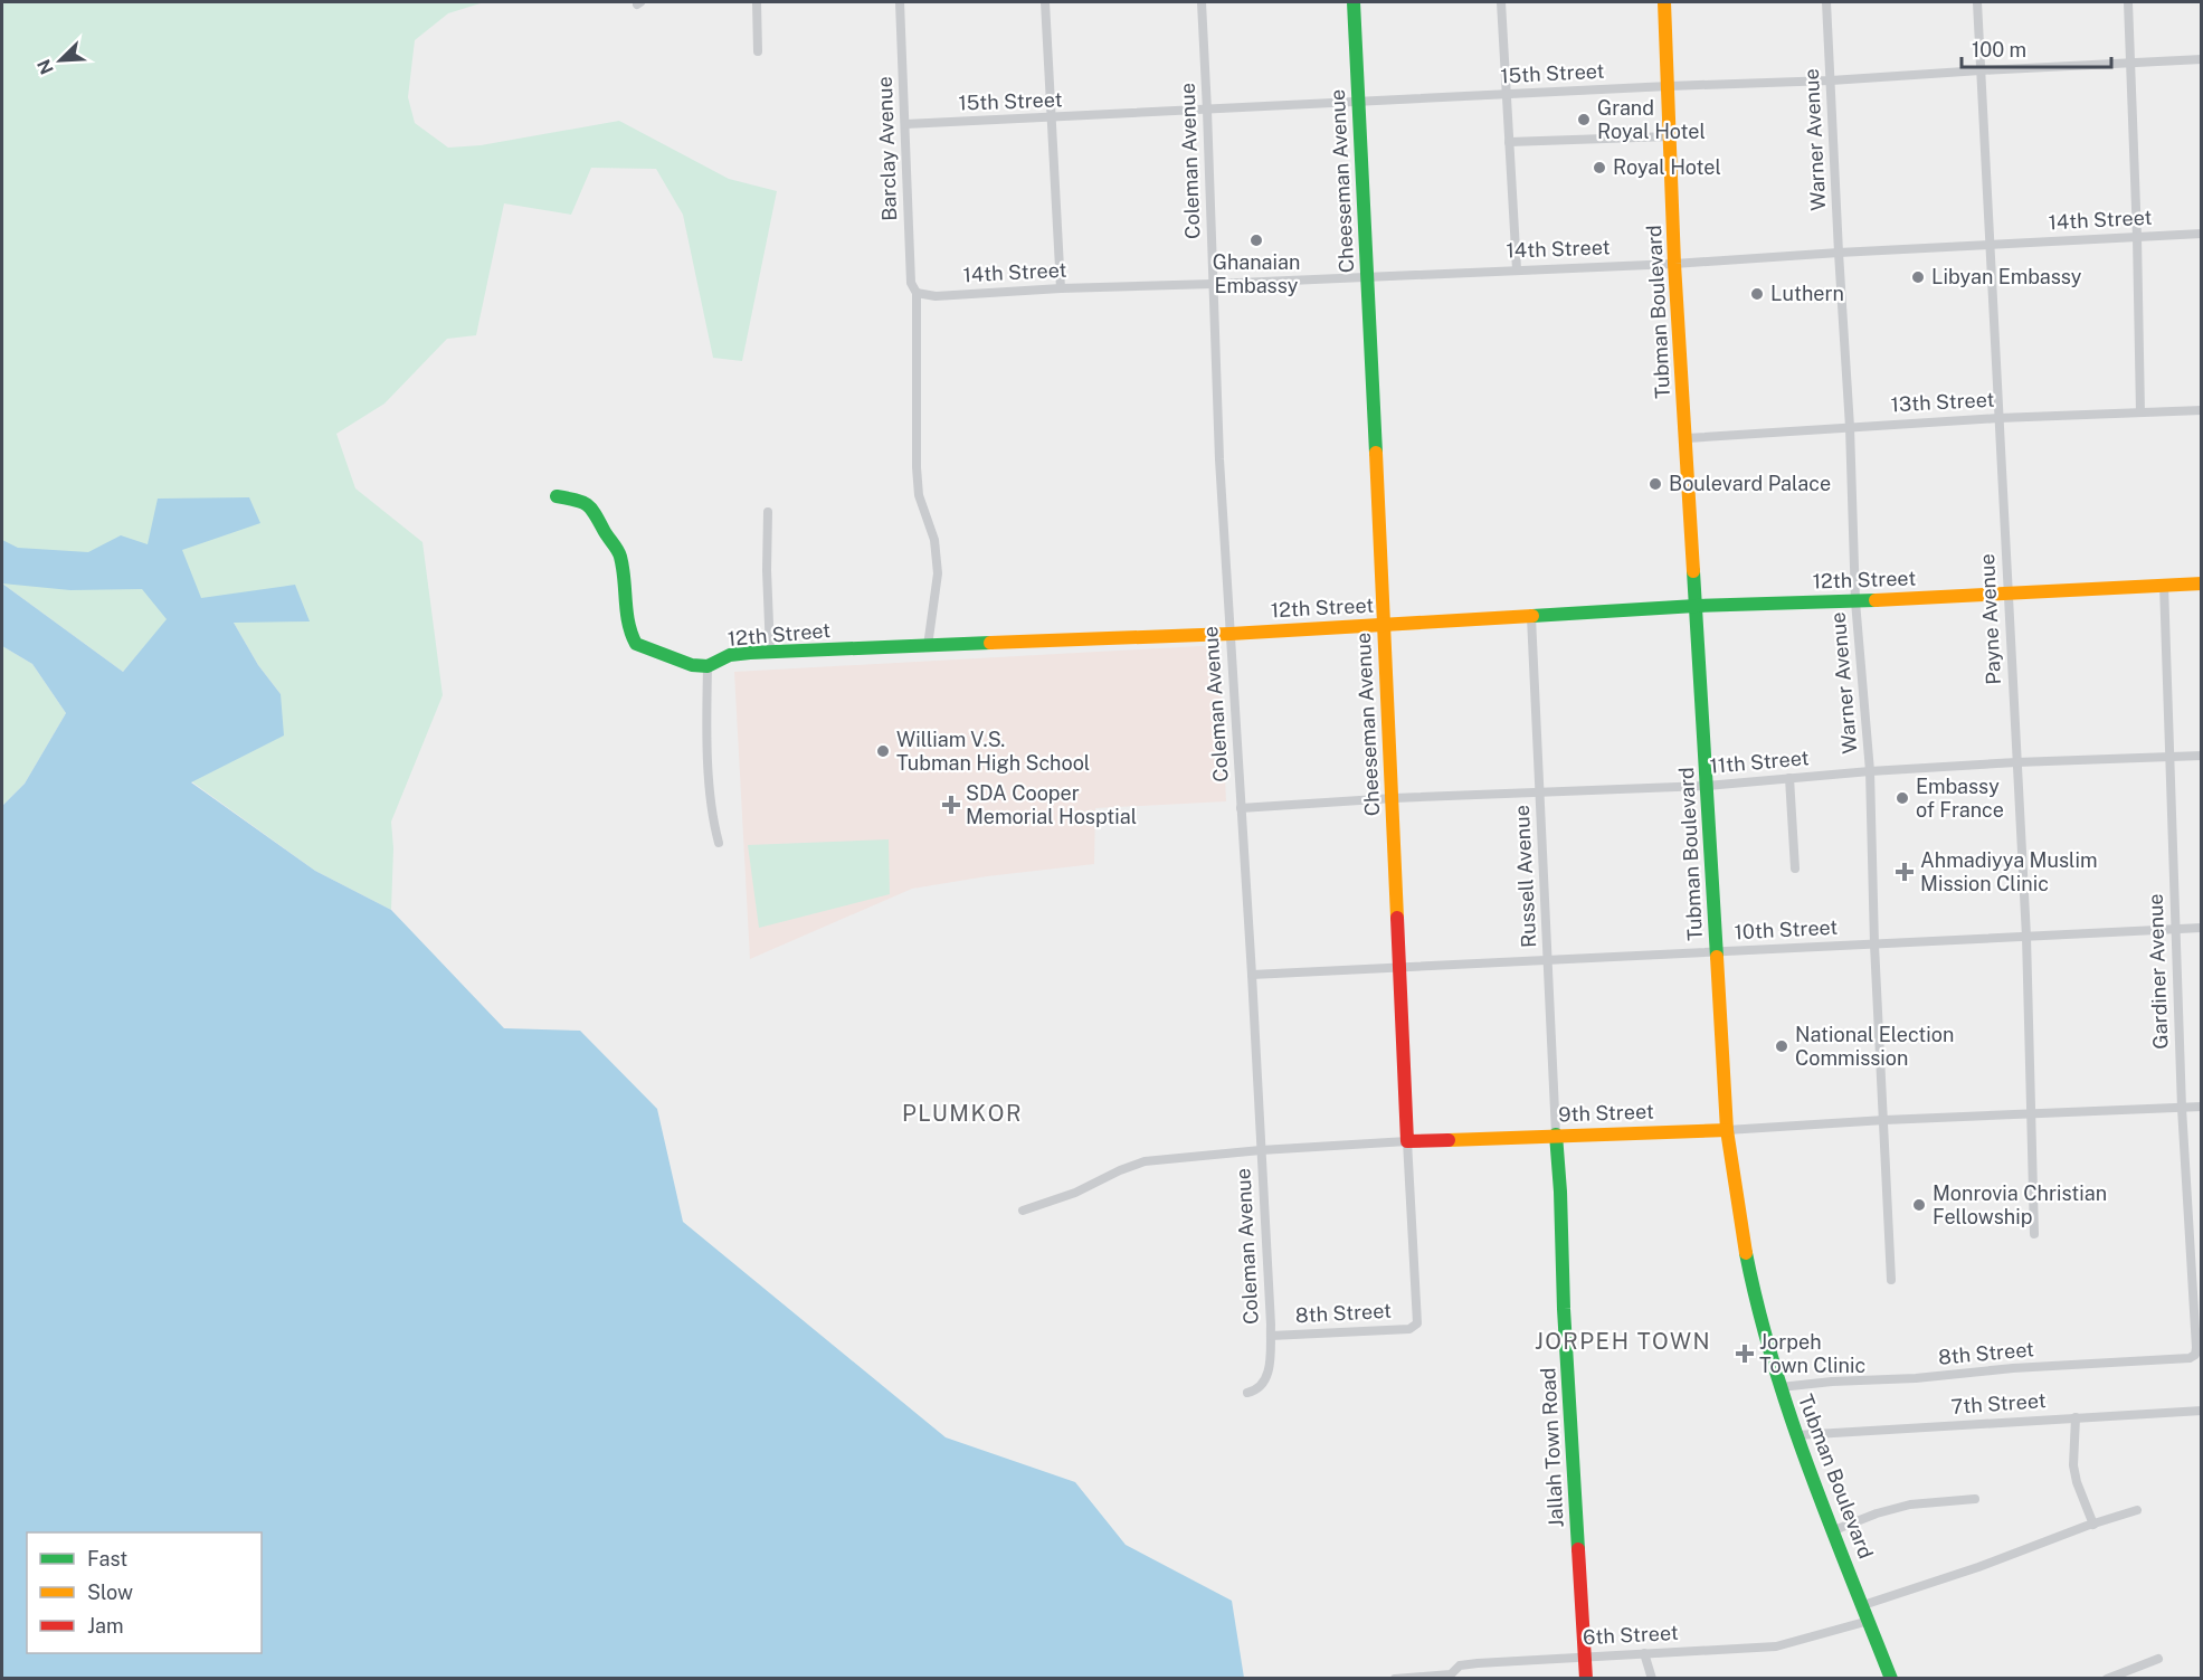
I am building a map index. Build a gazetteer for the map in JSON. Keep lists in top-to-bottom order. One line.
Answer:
{"streets":{"main road":["Cheeseman Avenue","Tubman Boulevard","12th Street","9th Street","Jallah Town Road"],"street":["15th Street","Warner Avenue","Barclay Avenue","Coleman Avenue","14th Street","13th Street","Payne Avenue","11th Street","Russell Avenue","10th Street","Gardiner Avenue","8th Street","7th Street","6th Street"]},"crossings":[["15th Street","Warner Avenue"],["15th Street","Barclay Avenue"],["15th Street","Coleman Avenue"],["15th Street","Cheeseman Avenue"],["15th Street","Tubman Boulevard"],["15th Street","Payne Avenue"],["Warner Avenue","14th Street"],["Warner Avenue","13th Street"],["Warner Avenue","12th Street"],["Warner Avenue","11th Street"],["Warner Avenue","10th Street"],["Warner Avenue","9th Street"],["Barclay Avenue","14th Street"],["Barclay Avenue","12th Street"],["Coleman Avenue","14th Street"],["Coleman Avenue","12th Street"],["Coleman Avenue","11th Street"],["Coleman Avenue","10th Street"],["Coleman Avenue","9th Street"],["Coleman Avenue","8th Street"],["Cheeseman Avenue","14th Street"],["Cheeseman Avenue","12th Street"],["Cheeseman Avenue","11th Street"],["Cheeseman Avenue","10th Street"],["Cheeseman Avenue","9th Street"],["Cheeseman Avenue","8th Street"],["14th Street","Tubman Boulevard"],["14th Street","Payne Avenue"],["Tubman Boulevard","13th Street"],["Tubman Boulevard","12th Street"],["Tubman Boulevard","11th Street"],["Tubman Boulevard","10th Street"],["Tubman Boulevard","9th Street"],["Tubman Boulevard","8th Street"],["Tubman Boulevard","7th Street"],["Tubman Boulevard","6th Street"],["13th Street","Payne Avenue"],["12th Street","Payne Avenue"],["12th Street","Russell Avenue"],["12th Street","Gardiner Avenue"],["Payne Avenue","11th Street"],["Payne Avenue","10th Street"],["Payne Avenue","9th Street"],["11th Street","Russell Avenue"],["11th Street","Gardiner Avenue"],["Russell Avenue","10th Street"],["Russell Avenue","9th Street"],["Russell Avenue","Jallah Town Road"],["10th Street","Gardiner Avenue"],["Gardiner Avenue","9th Street"],["Gardiner Avenue","8th Street"],["9th Street","Jallah Town Road"],["Jallah Town Road","6th Street"]],"districts":["PLUMKOR","JORPEH TOWN"],"places":{"other":["Grand Royal Hotel","Royal Hotel","Ghanaian Embassy","Libyan Embassy","Luthern","Boulevard Palace","William V.S. Tubman High School","Embassy of France","National Election Commission","Monrovia Christian Fellowship"],"health":["SDA Cooper Memorial Hosptial","Ahmadiyya Muslim Mission Clinic","Jorpeh Town Clinic"]},"legend":["Fast","Slow","Jam"],"scale_bar":"100 m","north":"bottom left"}
